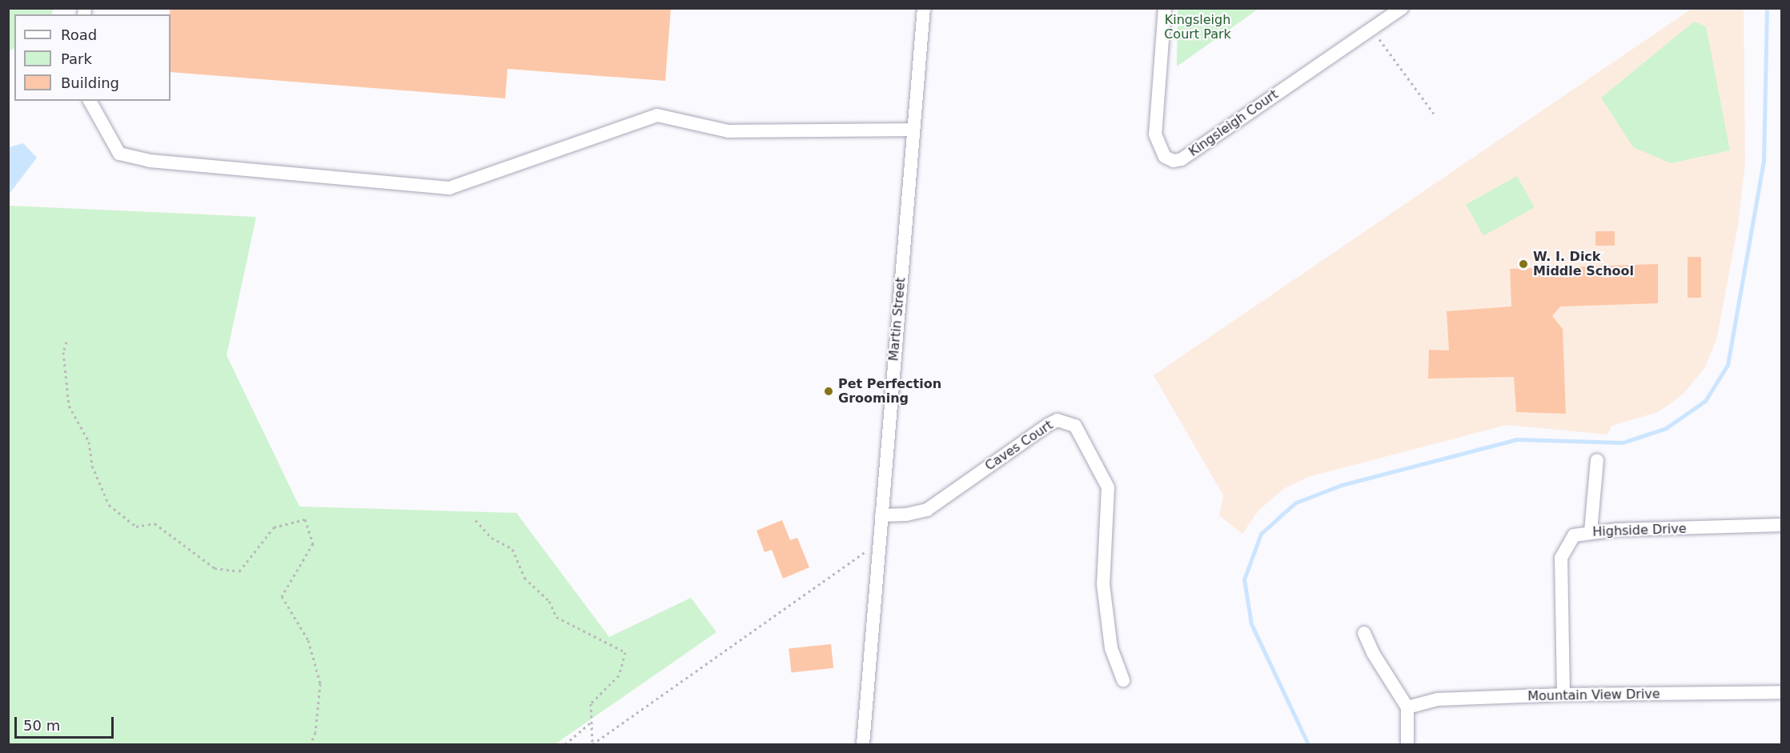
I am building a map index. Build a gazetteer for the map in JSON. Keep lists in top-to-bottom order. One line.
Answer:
{"streets":{"street":["Kingsleigh Court","Martin Street","Caves Court","Highside Drive","Mountain View Drive"]},"crossings":[["Martin Street","Caves Court"],["Highside Drive","Mountain View Drive"]],"parks":["Kingsleigh Court Park"],"places":["W. I. Dick Middle School","Pet Perfection Grooming"],"legend":["Road","Park","Building"],"scale_bar":"50 m"}
